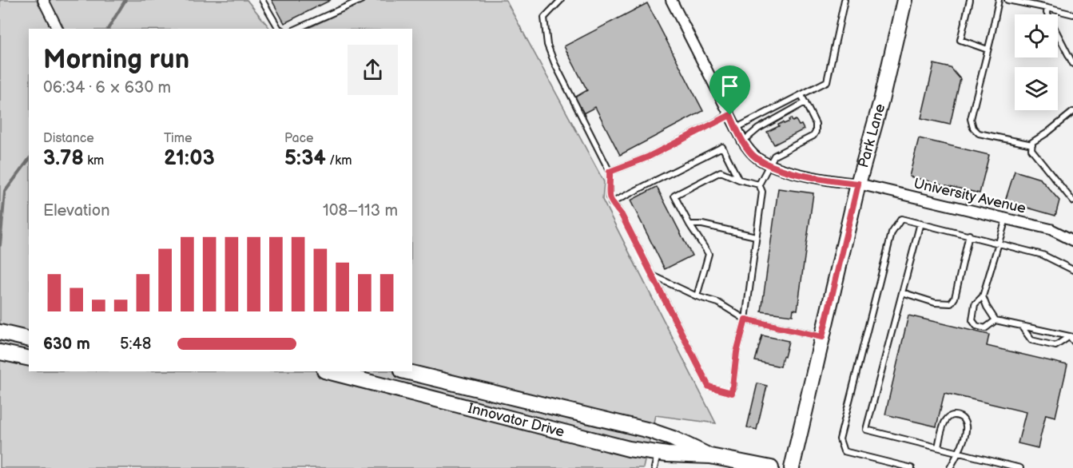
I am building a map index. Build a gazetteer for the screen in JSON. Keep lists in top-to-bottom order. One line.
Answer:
{"streets":{"main road":["Park Lane","Innovator Drive"],"street":["University Avenue"]},"crossings":[["Park Lane","University Avenue"]],"page":{"heading":["Morning run","06:34 · 6 × 630 m"],"stats":[["Distance","3.78 km"],["Time","21:03"],["Pace","5:34 /km"]],"chart":["Elevation","108–113 m"],"list":[{"name":"630 m","note":"5:48"}]}}
